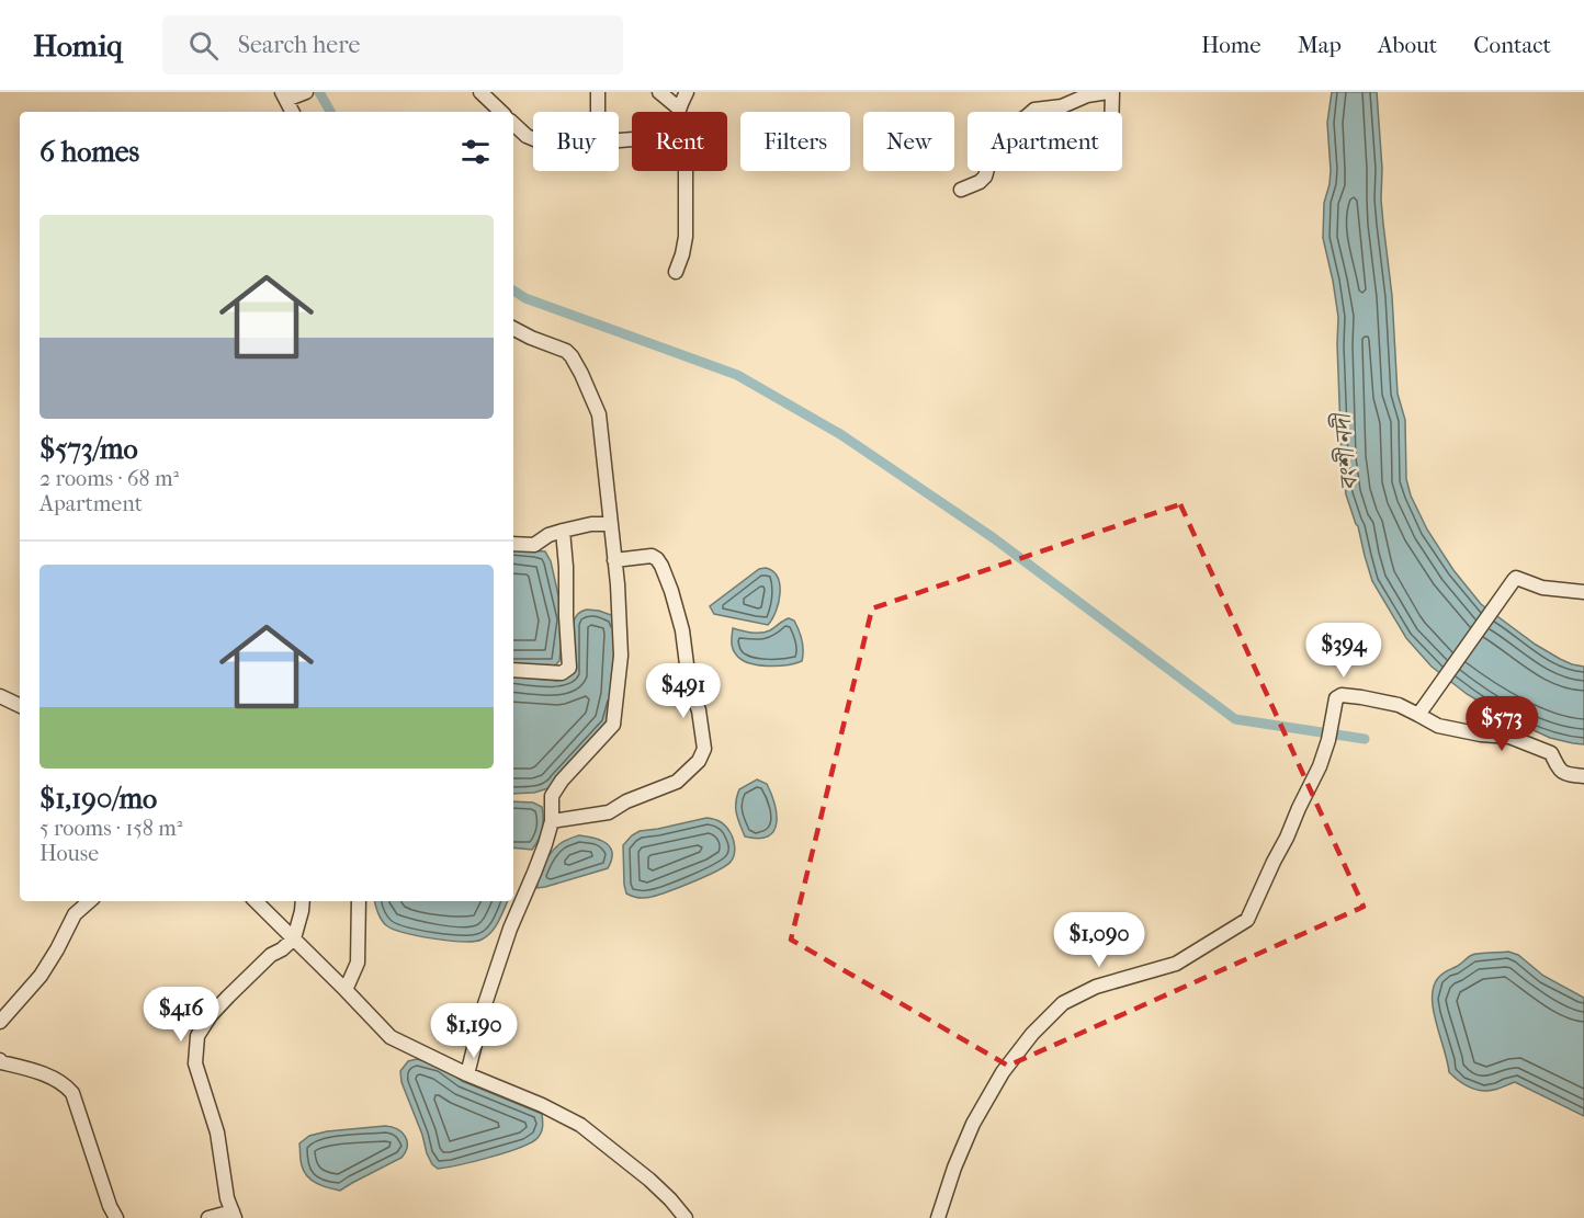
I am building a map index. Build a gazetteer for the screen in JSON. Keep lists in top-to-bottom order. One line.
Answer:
{"water":["বংশী নদী"],"page":{"header":"Homiq","search":"Search here","nav":["Home","Map","About","Contact"],"chip":["Buy","Rent","Filters","New","Apartment"],"heading":"6 homes","list":[{"name":"$573/mo","note":"2 rooms · 68 m² · Apartment"},{"name":"$1,190/mo","note":"5 rooms · 158 m² · House"}],"price":["$394","$491","$573","$1,090","$416","$1,190"]}}
